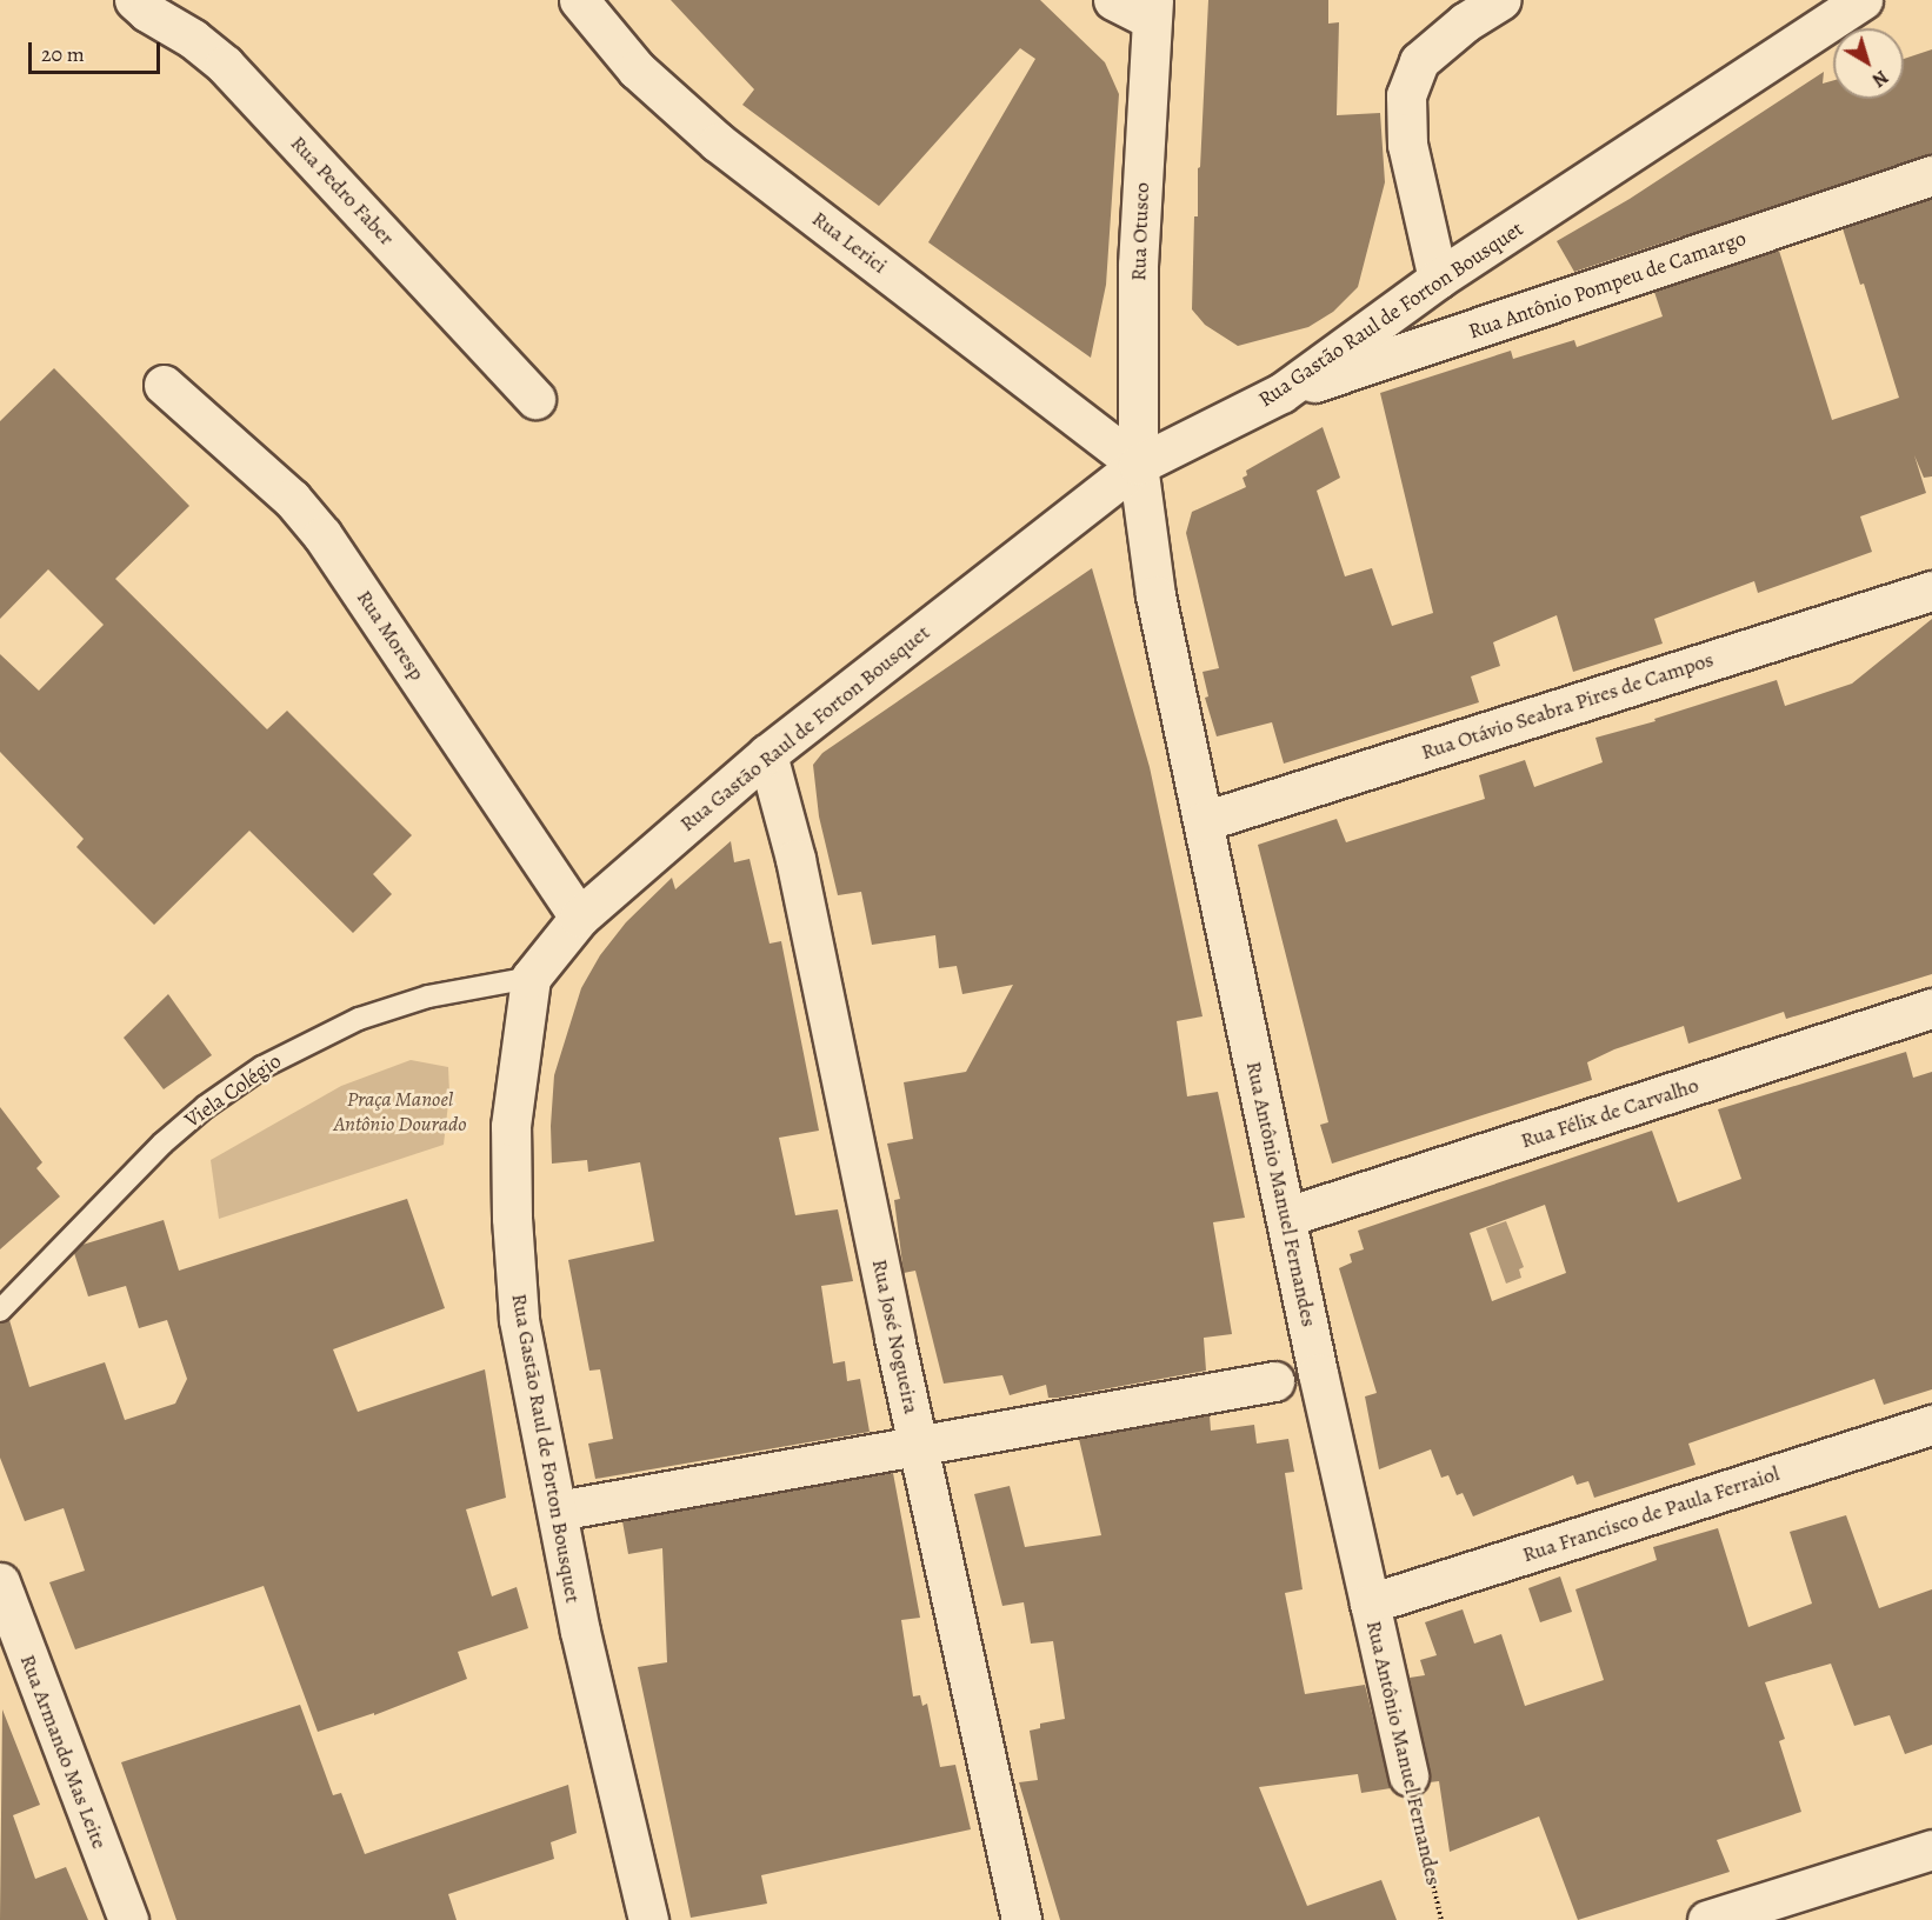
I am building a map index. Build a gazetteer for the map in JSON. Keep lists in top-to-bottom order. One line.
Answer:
{"streets":{"street":["Rua Pedro Faber","Rua Otusco","Rua Lerici","Rua Antônio Pompeu de Camargo","Rua Gastão Raul de Forton Bousquet","Rua Moresp","Rua Otávio Seabra Pires de Campos","Rua Félix de Carvalho","Rua Antônio Manuel Fernandes","Rua José Nogueira","Rua Francisco de Paula Ferraiol","Rua Armando Mas Leite"],"lane":["Viela Colégio"]},"crossings":[["Rua Otusco","Rua Lerici"],["Rua Otusco","Rua Gastão Raul de Forton Bousquet"],["Rua Otusco","Rua Antônio Manuel Fernandes"],["Rua Lerici","Rua Gastão Raul de Forton Bousquet"],["Rua Lerici","Rua Antônio Manuel Fernandes"],["Rua Antônio Pompeu de Camargo","Rua Gastão Raul de Forton Bousquet"],["Rua Gastão Raul de Forton Bousquet","Rua Moresp"],["Rua Gastão Raul de Forton Bousquet","Viela Colégio"],["Rua Gastão Raul de Forton Bousquet","Rua Antônio Manuel Fernandes"],["Rua Gastão Raul de Forton Bousquet","Rua José Nogueira"],["Rua Otávio Seabra Pires de Campos","Rua Antônio Manuel Fernandes"],["Rua Félix de Carvalho","Rua Antônio Manuel Fernandes"],["Rua Antônio Manuel Fernandes","Rua Francisco de Paula Ferraiol"]],"parks":["Praça Manoel Antônio Dourado"],"scale_bar":"20 m","north":"bottom right"}
